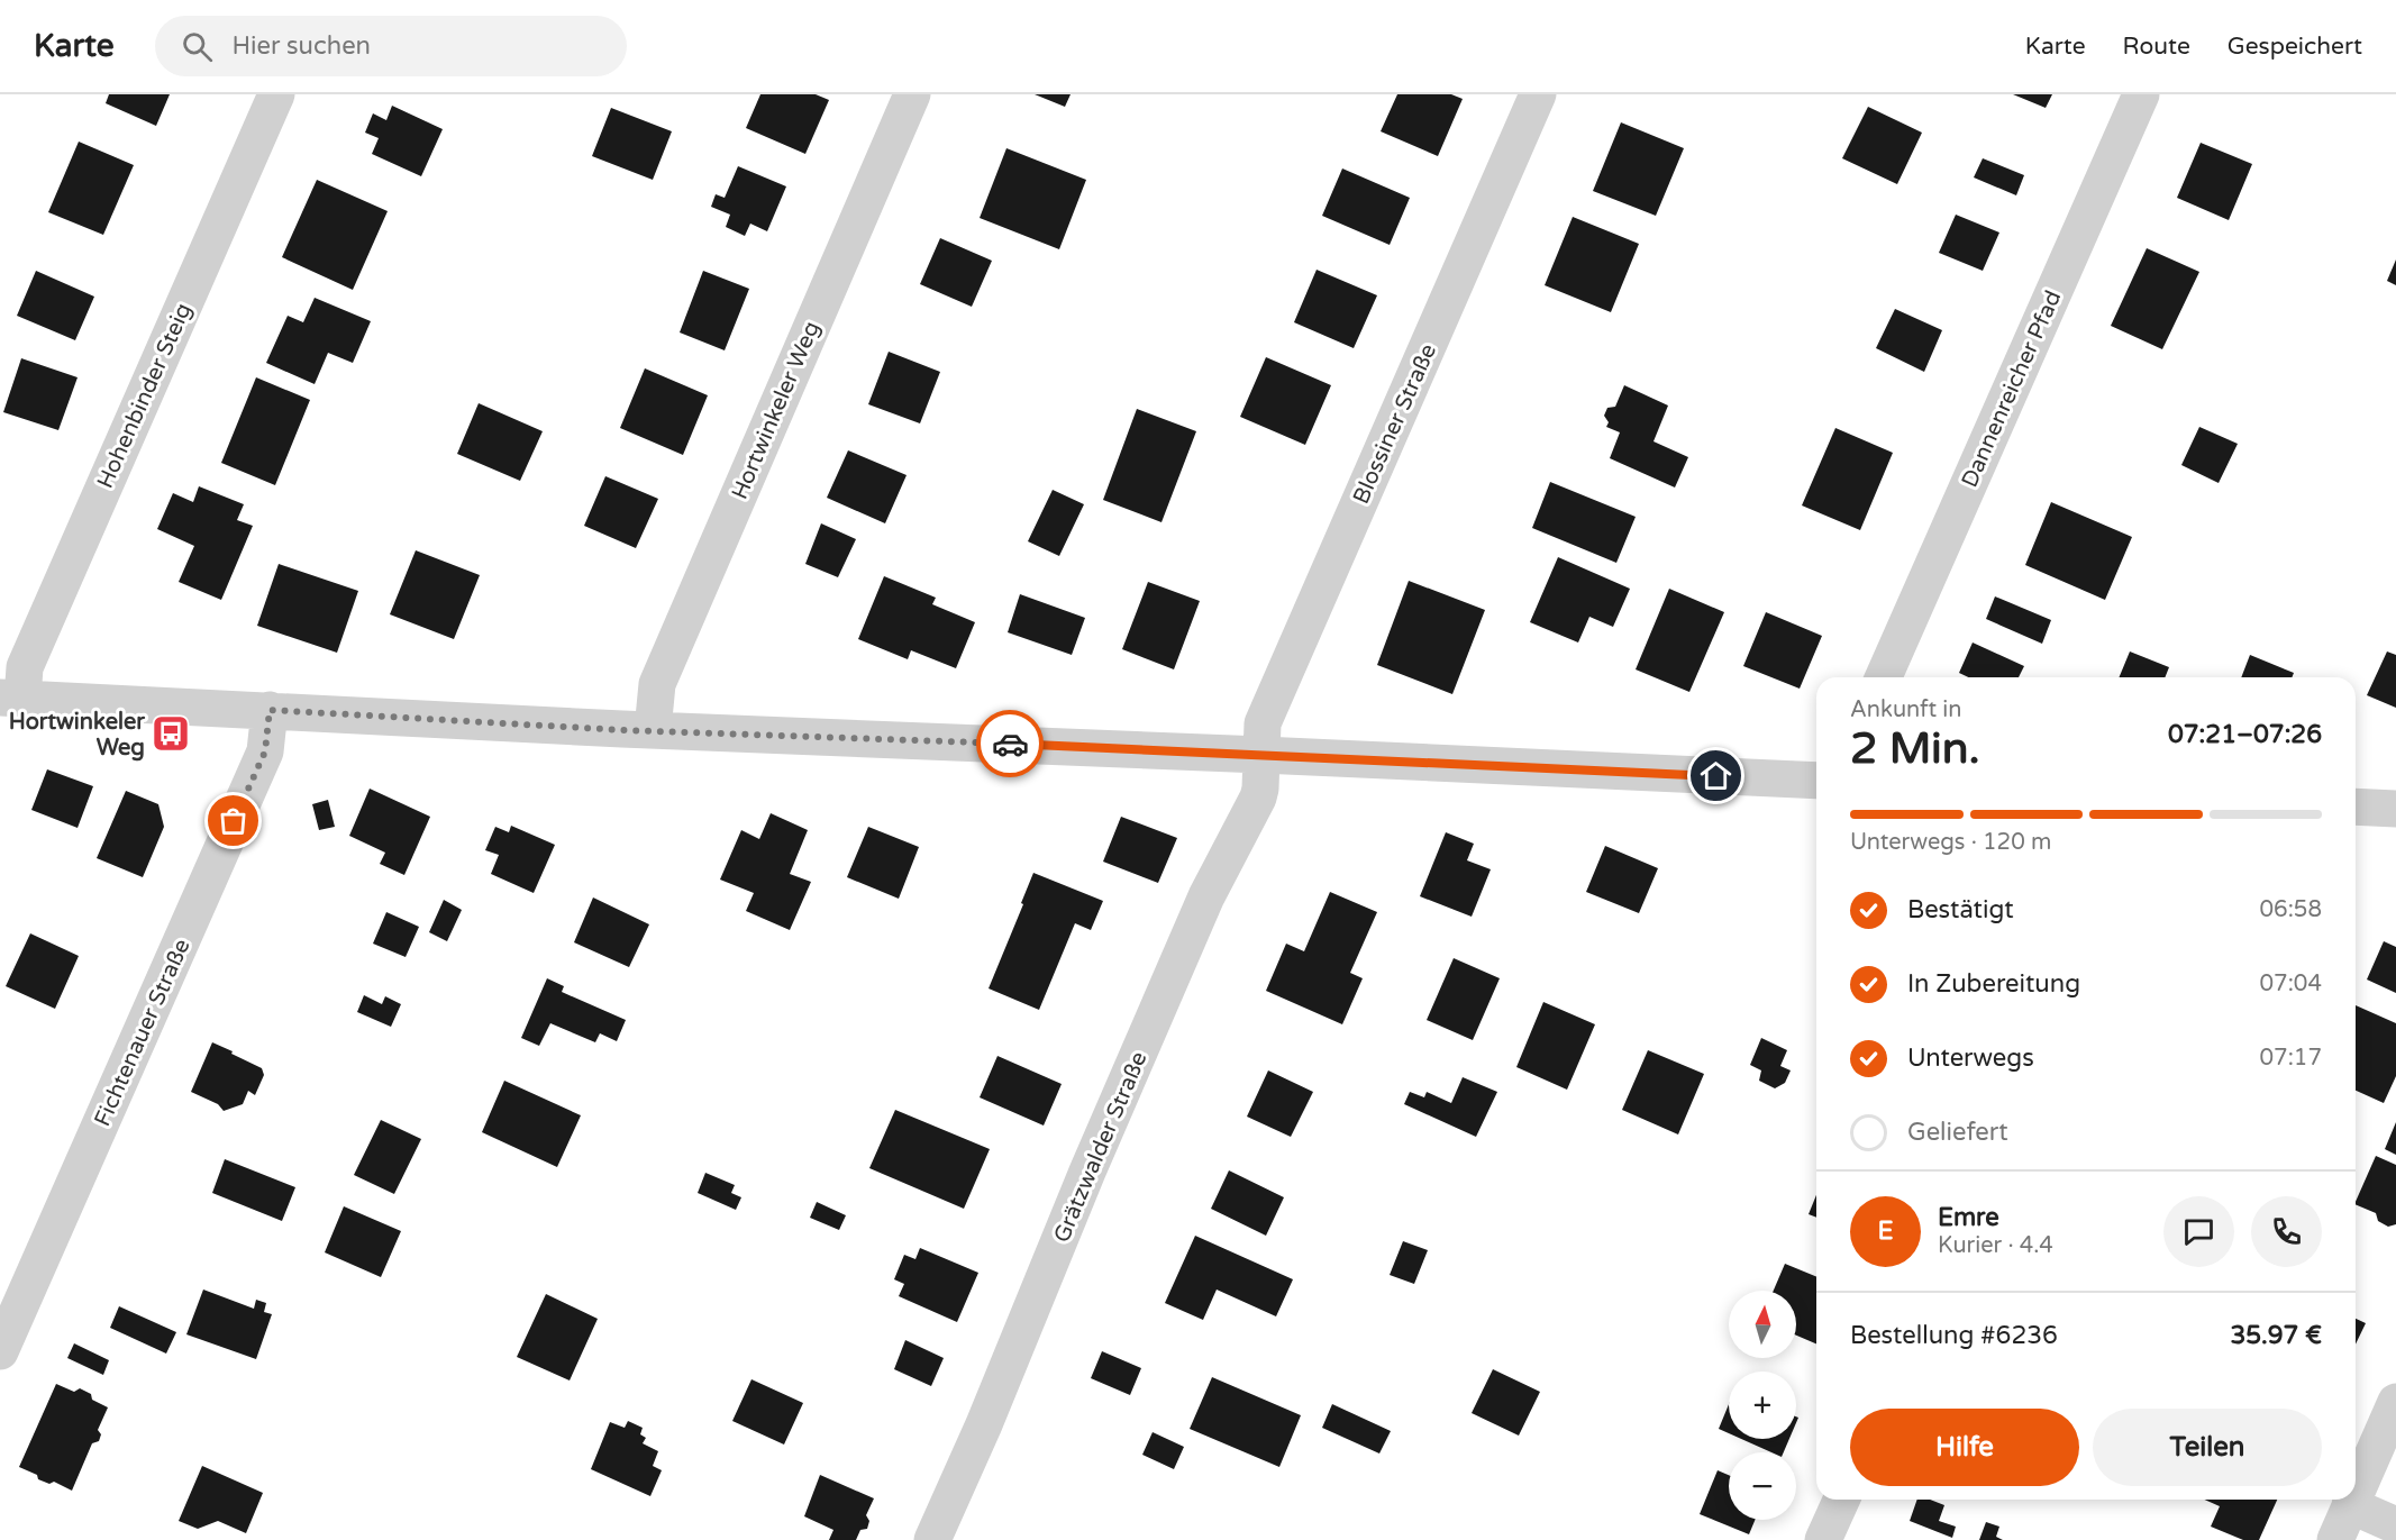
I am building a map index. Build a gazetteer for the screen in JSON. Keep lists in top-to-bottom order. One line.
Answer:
{"streets":{"street":["Dannenreicher Pfad","Hohenbinder Steig","Hortwinkeler Weg","Blossiner Straße","Fichtenauer Straße","Grätzwalder Straße"]},"crossings":[["Blossiner Straße","Grätzwalder Straße"]],"places":{"bus stop":["Hortwinkeler Weg"]},"north":"top","page":{"header":"Karte","search":"Hier suchen","nav":["Karte","Route","Gespeichert"],"heading":["2 Min.","Ankunft in","07:21–07:26"],"panel":["Emre","Kurier · 4.4","Bestellung #6236","35.97 €"],"bar":"Unterwegs · 120 m","list":[["Bestätigt","06:58"],["In Zubereitung","07:04"],["Unterwegs","07:17"],"Geliefert"],"round":"E","map_buttons":["+","−"],"buttons":["Hilfe","Teilen"]}}
